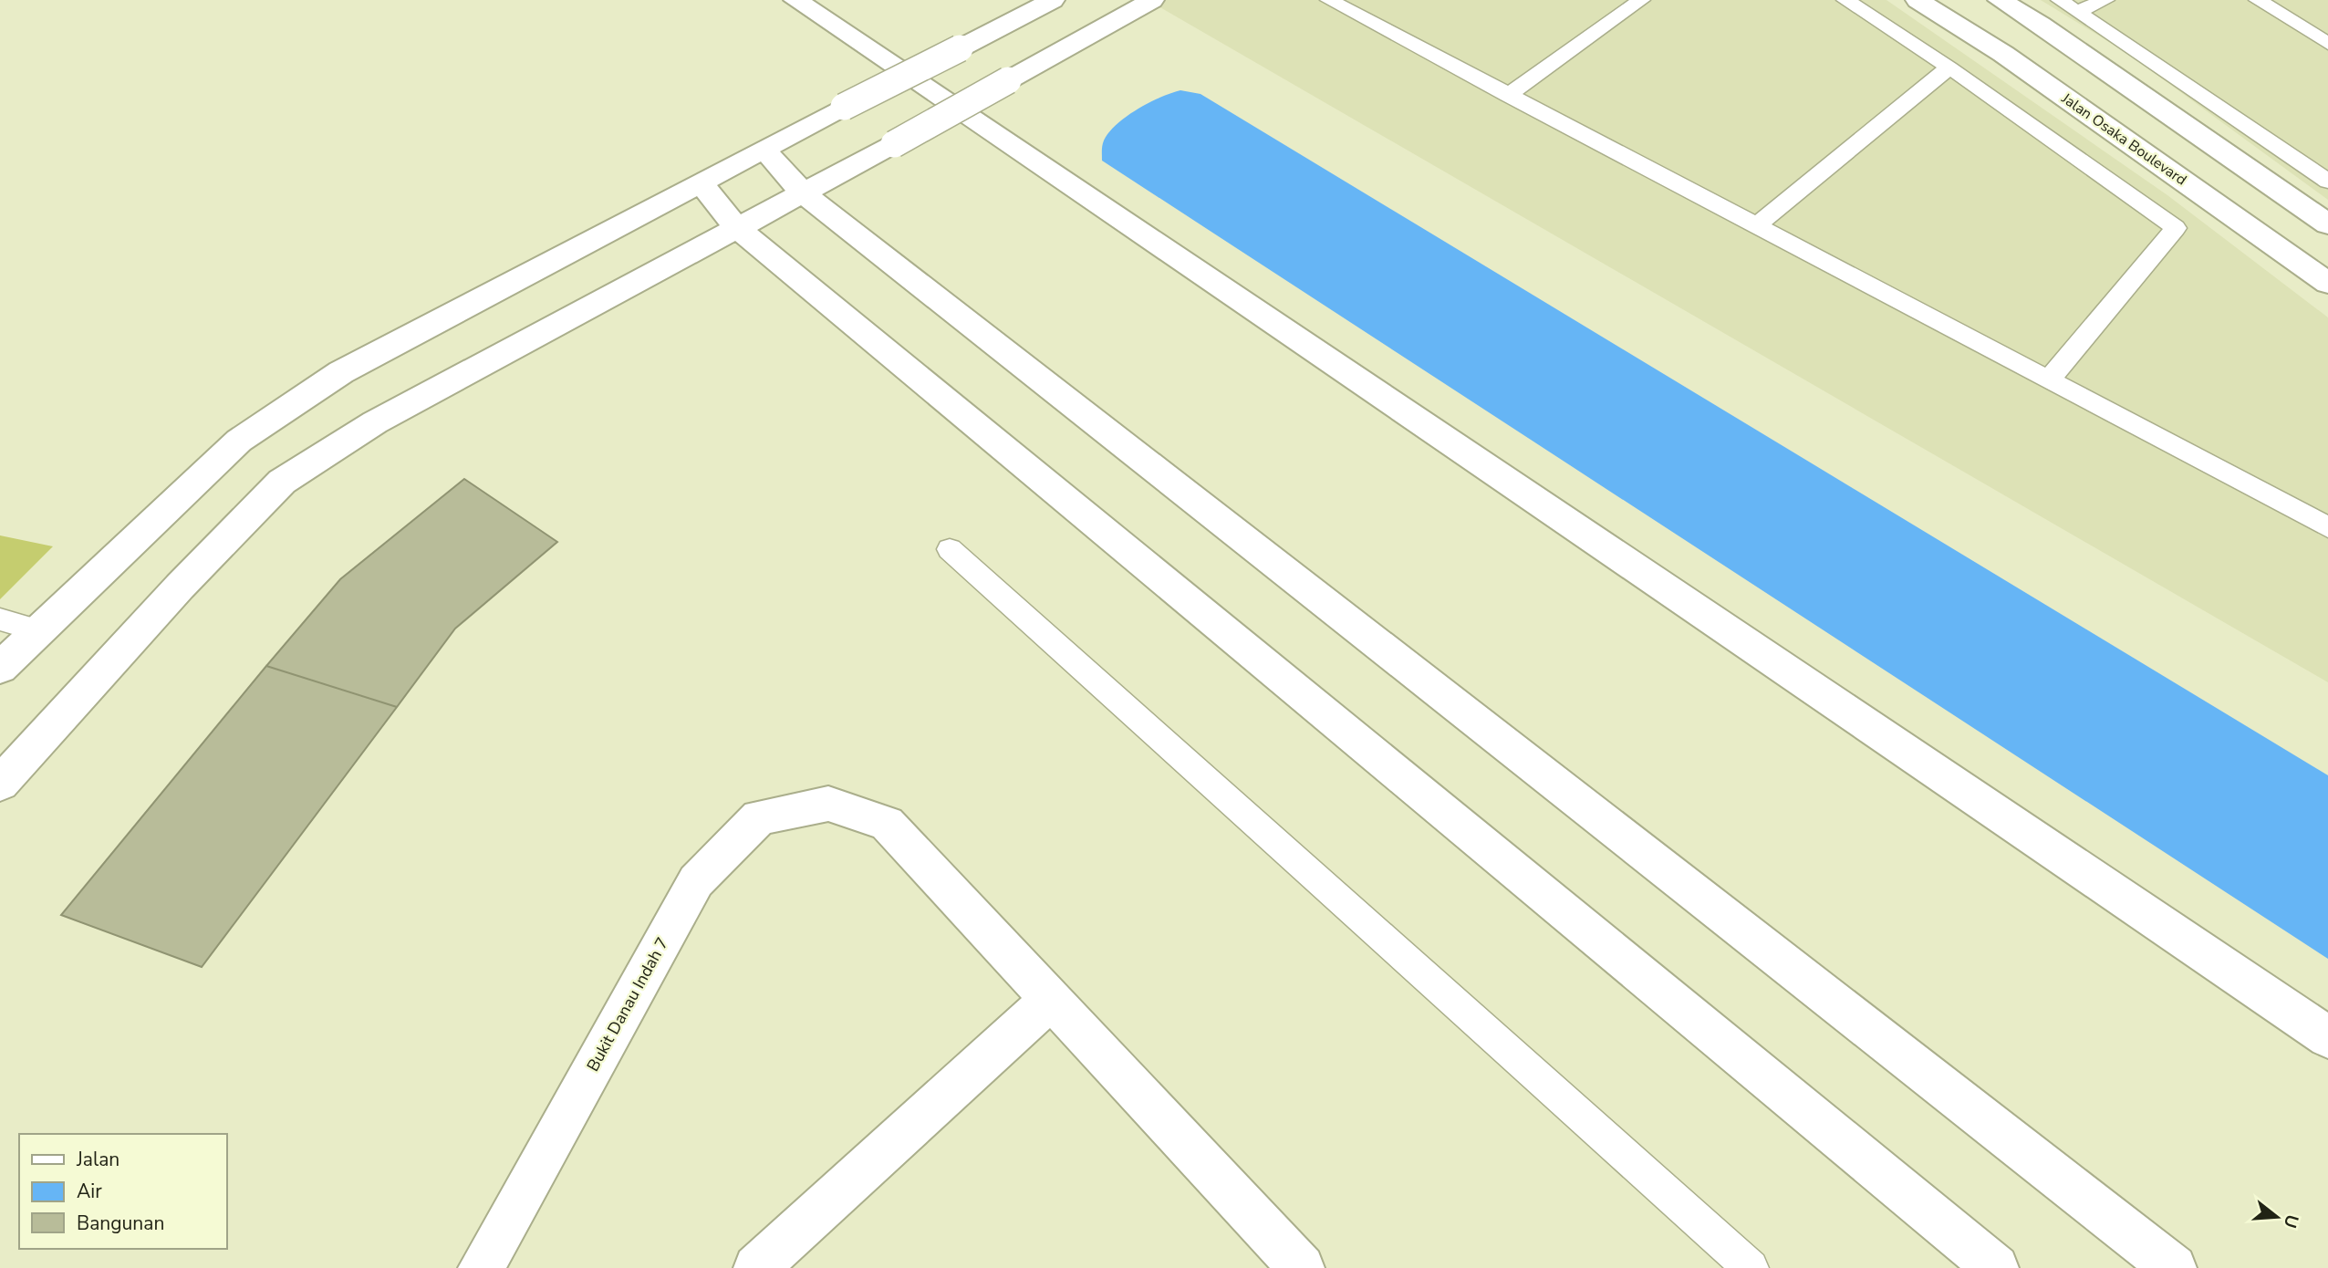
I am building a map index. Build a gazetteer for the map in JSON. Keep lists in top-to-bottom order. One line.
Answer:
{"streets":{"street":["Jalan Osaka Boulevard","Bukit Danau Indah 7"]},"legend":["Jalan","Air","Bangunan"],"north":"right"}
